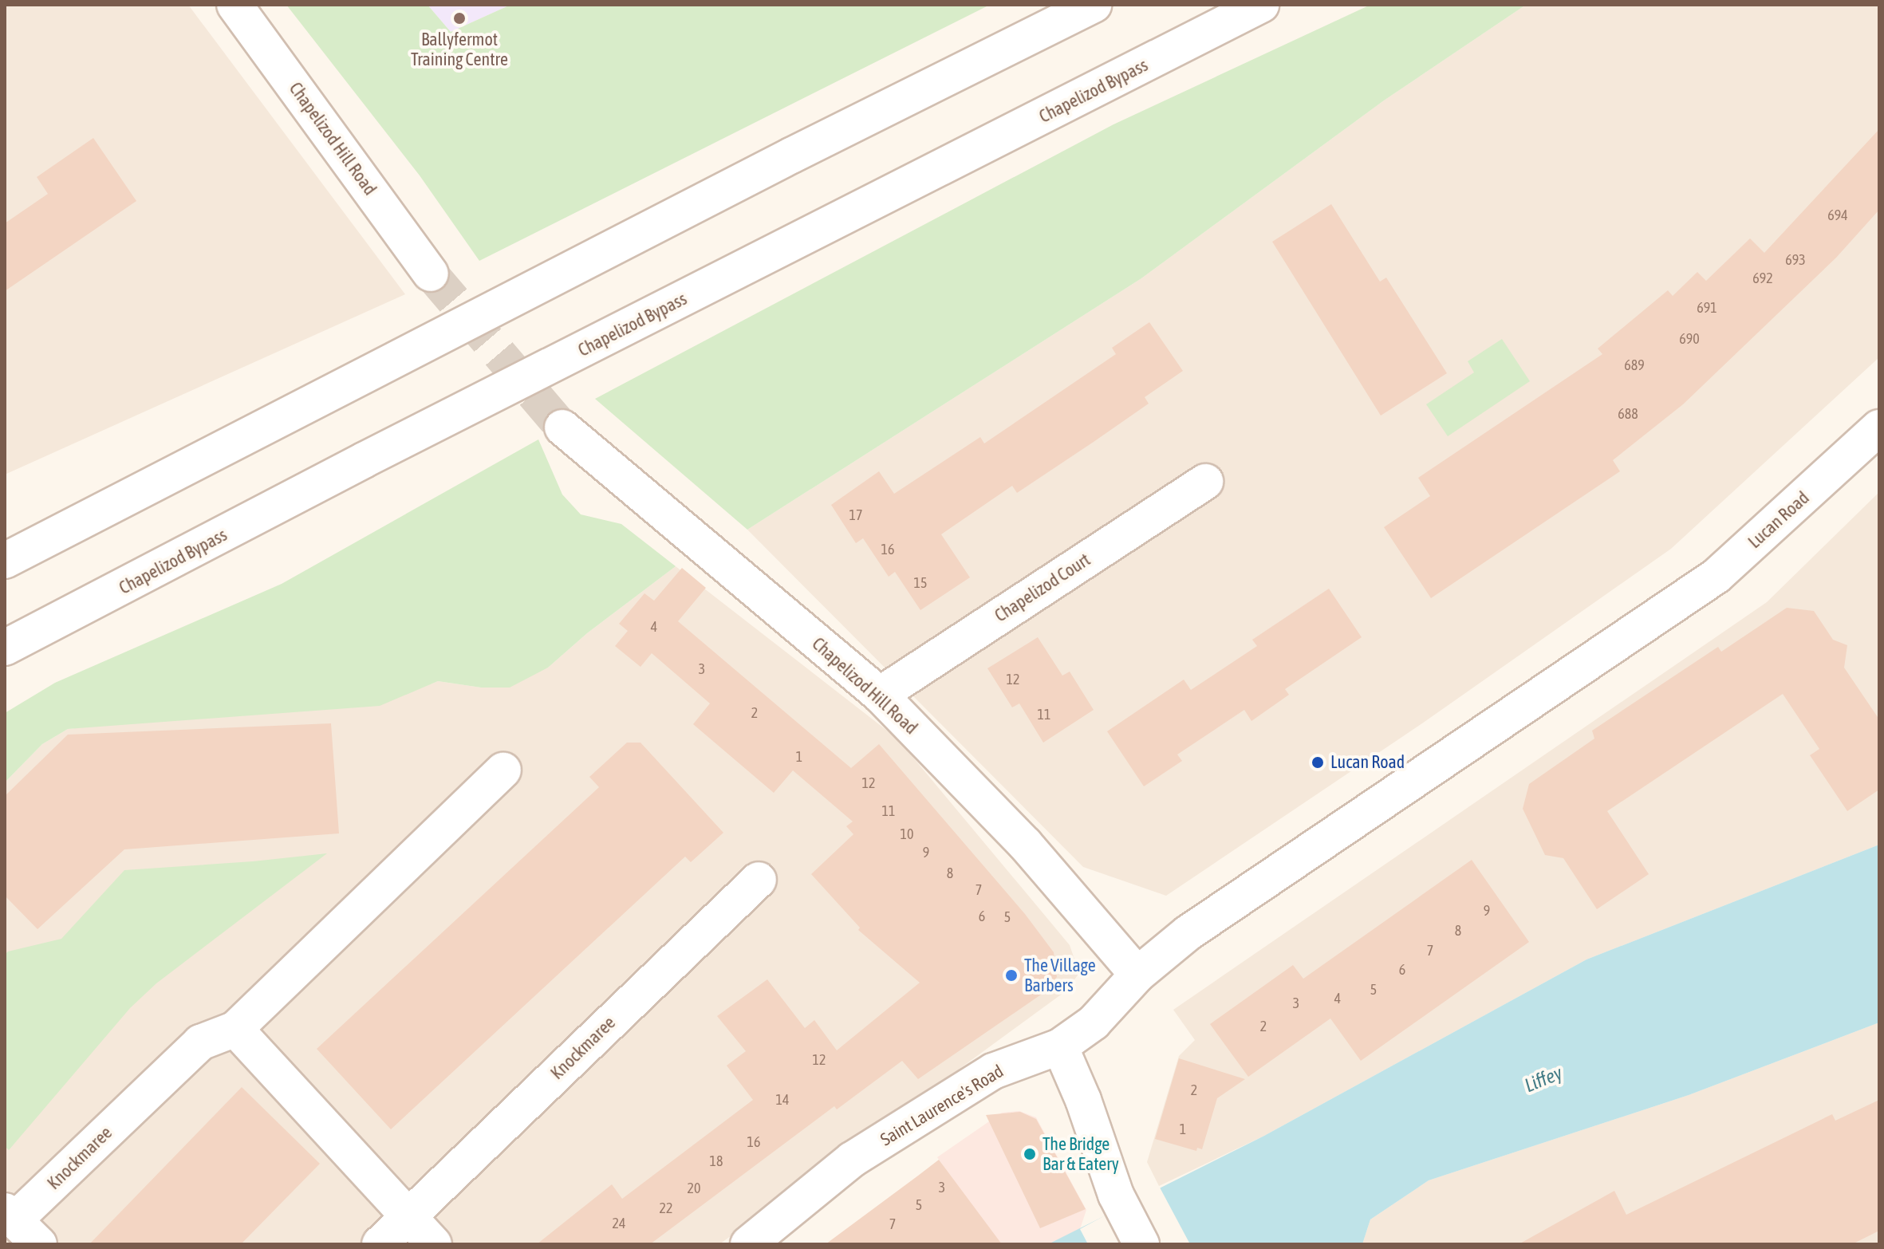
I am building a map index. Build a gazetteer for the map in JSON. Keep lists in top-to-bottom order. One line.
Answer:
{"streets":{"main road":["Chapelizod Bypass","Chapelizod Hill Road","Lucan Road","Chapelizod Court","Knockmaree","Saint Laurence's Road"]},"crossings":[["Chapelizod Hill Road","Lucan Road"],["Chapelizod Hill Road","Chapelizod Court"],["Chapelizod Hill Road","Saint Laurence's Road"],["Lucan Road","Saint Laurence's Road"]],"water":["Liffey"],"places":["Ballyfermot Training Centre","Lucan Road","The Village Barbers","The Bridge Bar & Eatery"],"house_numbers":["694","693","692","691","690","689","688","17","16","15","4","3","12","2","11","1","12","11","10","9","8","7","9","6","5","8","7","6","5","4","3","2","12","2","14","1","16","18","3","20","5","22","24","7"]}
